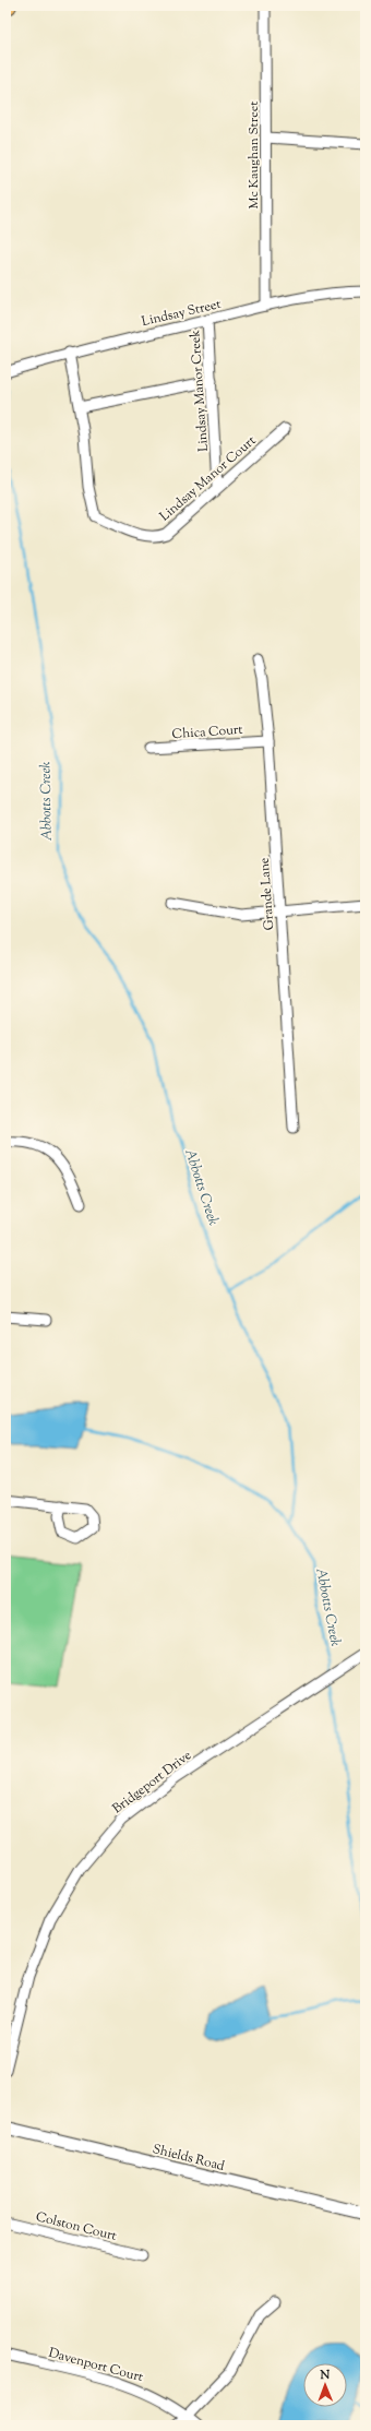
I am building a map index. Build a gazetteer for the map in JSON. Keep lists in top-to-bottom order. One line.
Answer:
{"streets":{"street":["Mc Kaughan Street","Lindsay Street","Lindsay Manor Creek","Lindsay Manor Court","Chica Court","Grande Lane","Bridgeport Drive","Shields Road","Colston Court","Davenport Court"]},"crossings":[["Mc Kaughan Street","Lindsay Street"],["Lindsay Street","Lindsay Manor Creek"],["Lindsay Manor Creek","Lindsay Manor Court"],["Chica Court","Grande Lane"]],"water":["Abbotts Creek"],"north":"top"}
